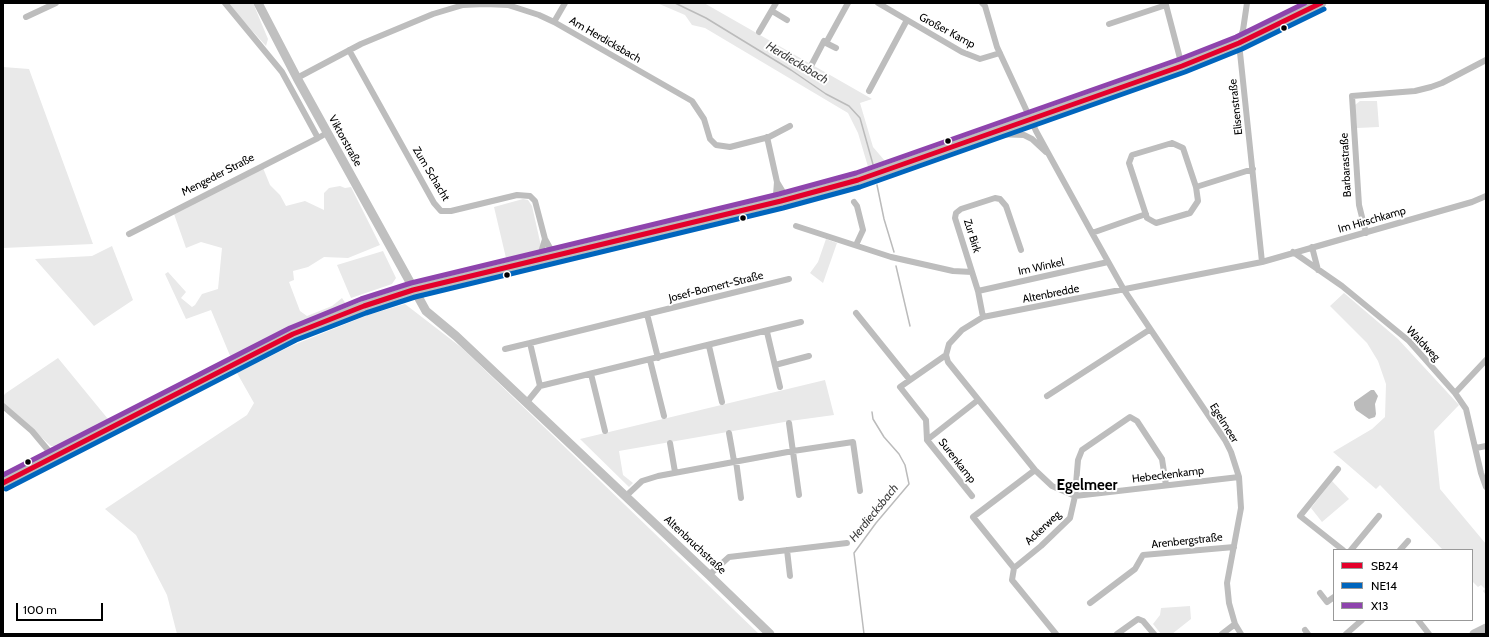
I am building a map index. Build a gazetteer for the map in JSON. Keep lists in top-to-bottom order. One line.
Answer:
{"streets":{"street":["Großer Kamp","Am Herdicksbach","Elisenstraße","Viktorstraße","Barbarastraße","Zum Schacht","Mengeder Straße","Im Hirschkamp","Zur Birk","Im Winkel","Josef-Bomert-Straße","Altenbredde","Waldweg","Egelmeer","Surenkamp","Hebeckenkamp","Ackerweg","Arenbergstraße","Altenbruchstraße"]},"crossings":[["Großer Kamp","Egelmeer"],["Am Herdicksbach","Viktorstraße"],["Am Herdicksbach","Zum Schacht"],["Elisenstraße","Im Hirschkamp"],["Elisenstraße","Altenbredde"],["Viktorstraße","Mengeder Straße"],["Viktorstraße","Altenbruchstraße"],["Barbarastraße","Im Hirschkamp"],["Im Hirschkamp","Altenbredde"],["Im Hirschkamp","Waldweg"],["Im Winkel","Egelmeer"],["Altenbredde","Egelmeer"],["Egelmeer","Hebeckenkamp"],["Egelmeer","Arenbergstraße"],["Hebeckenkamp","Ackerweg"]],"districts":["Egelmeer"],"water":["Herdiecksbach"],"lines":["transit line SB24","transit line X13","transit line NE14"],"legend":["SB24","NE14","X13"],"scale_bar":"100 m"}
